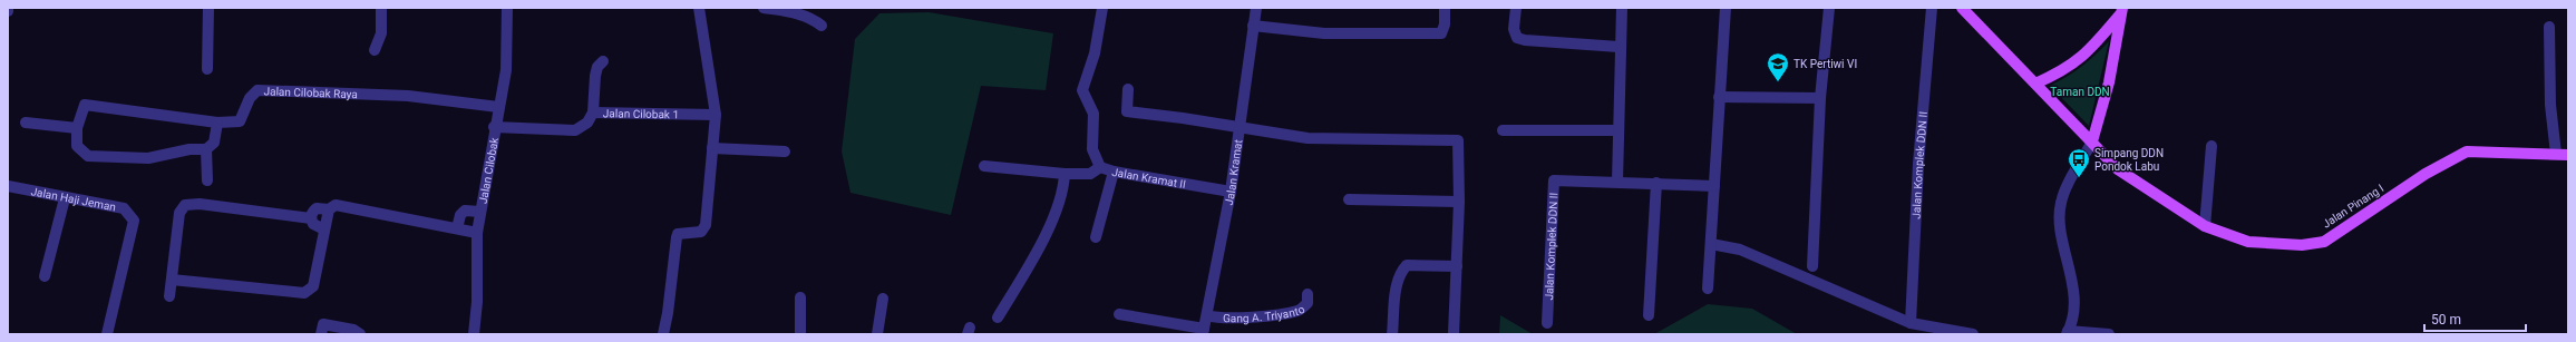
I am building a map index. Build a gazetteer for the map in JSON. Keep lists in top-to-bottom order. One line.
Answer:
{"streets":{"main road":["Jalan Pinang I"],"street":["Jalan Cilobak Raya","Jalan Cilobak 1","Jalan Komplek DDN II","Jalan Cilobak","Jalan Kramat","Jalan Kramat II","Jalan Haji Jeman","Gang A. Triyanto"]},"crossings":[["Jalan Cilobak Raya","Jalan Cilobak"],["Jalan Cilobak 1","Jalan Cilobak"],["Jalan Kramat","Jalan Kramat II"],["Jalan Kramat","Gang A. Triyanto"]],"parks":["Taman DDN"],"places":{"school or university":["TK Pertiwi VI"],"bus stop":["Simpang DDN Pondok Labu"]},"scale_bar":"50 m"}
